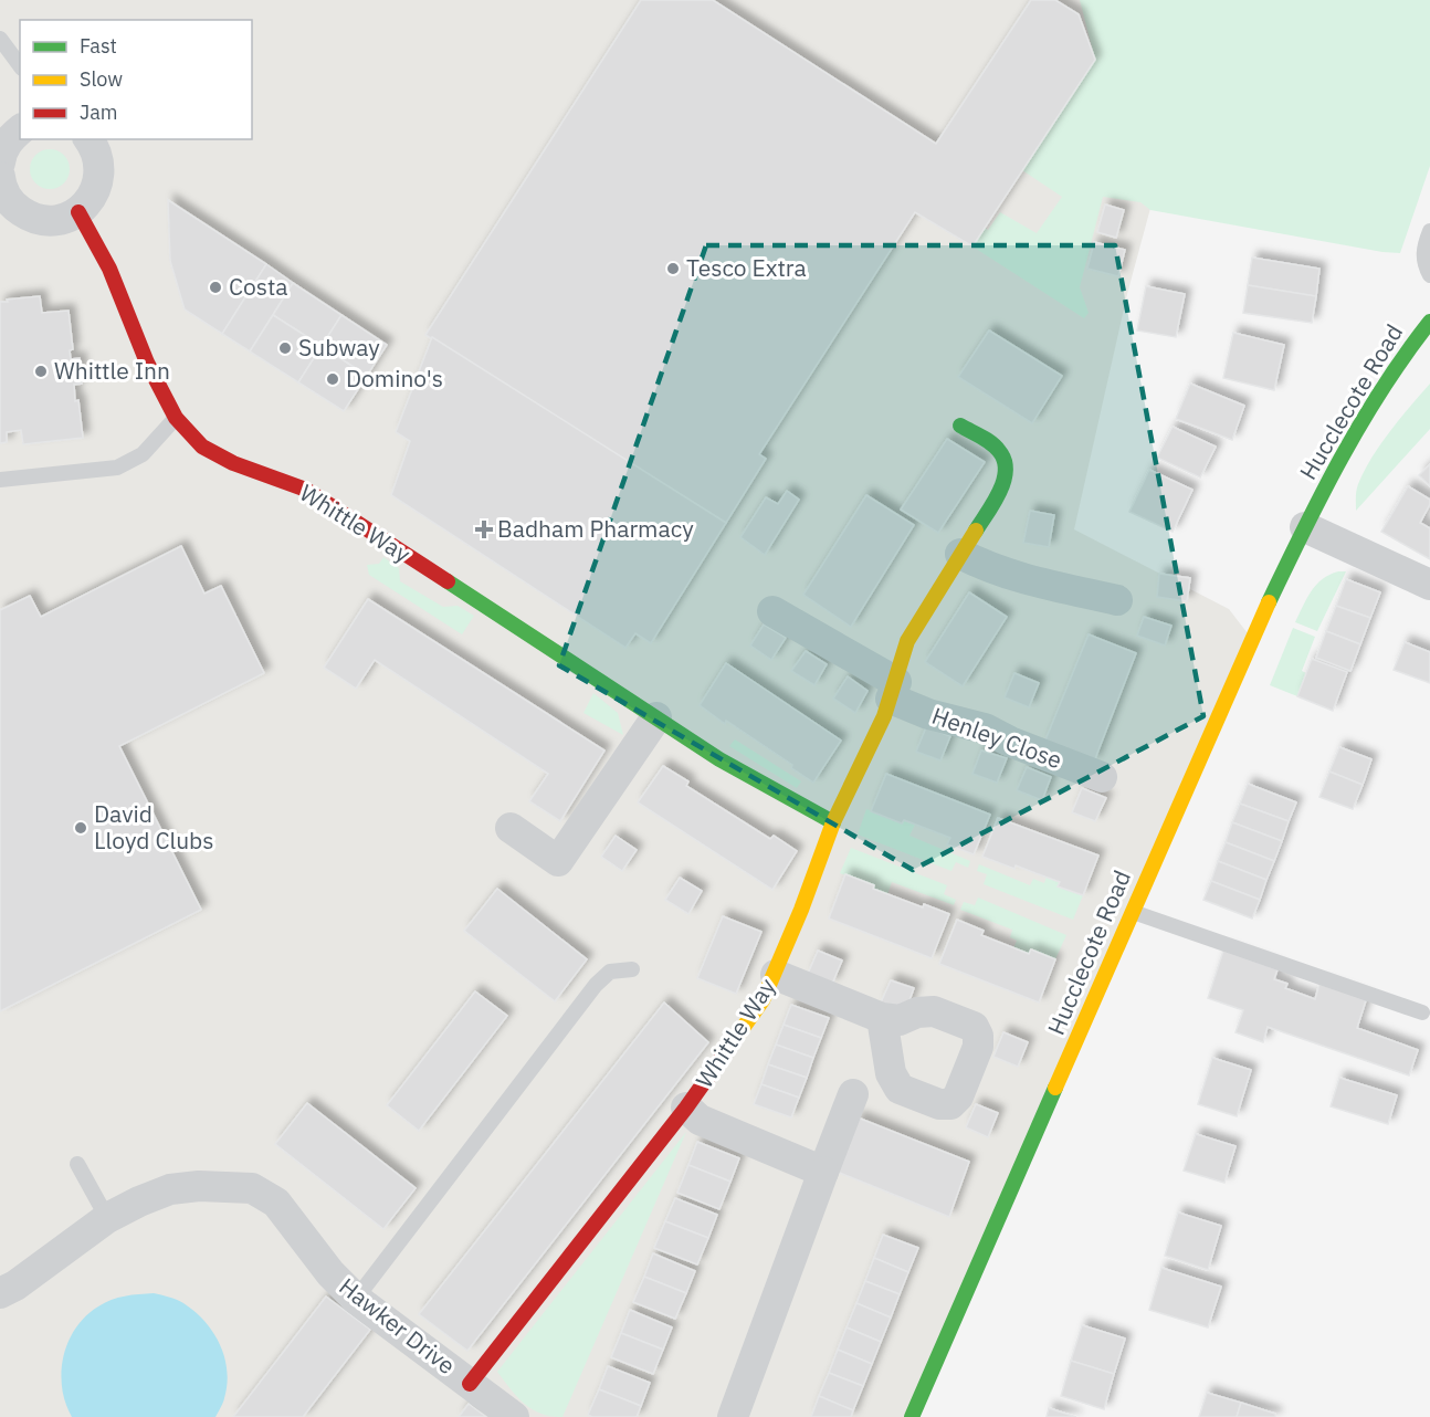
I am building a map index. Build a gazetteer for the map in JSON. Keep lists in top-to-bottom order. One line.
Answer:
{"streets":{"street":["Hucclecote Road","Whittle Way","Henley Close","Hawker Drive"]},"crossings":[["Whittle Way","Hawker Drive"]],"places":{"other":["Tesco Extra","Costa","Subway","Whittle Inn","Domino's","David Lloyd Clubs"],"health":["Badham Pharmacy"]},"legend":["Fast","Slow","Jam"]}
